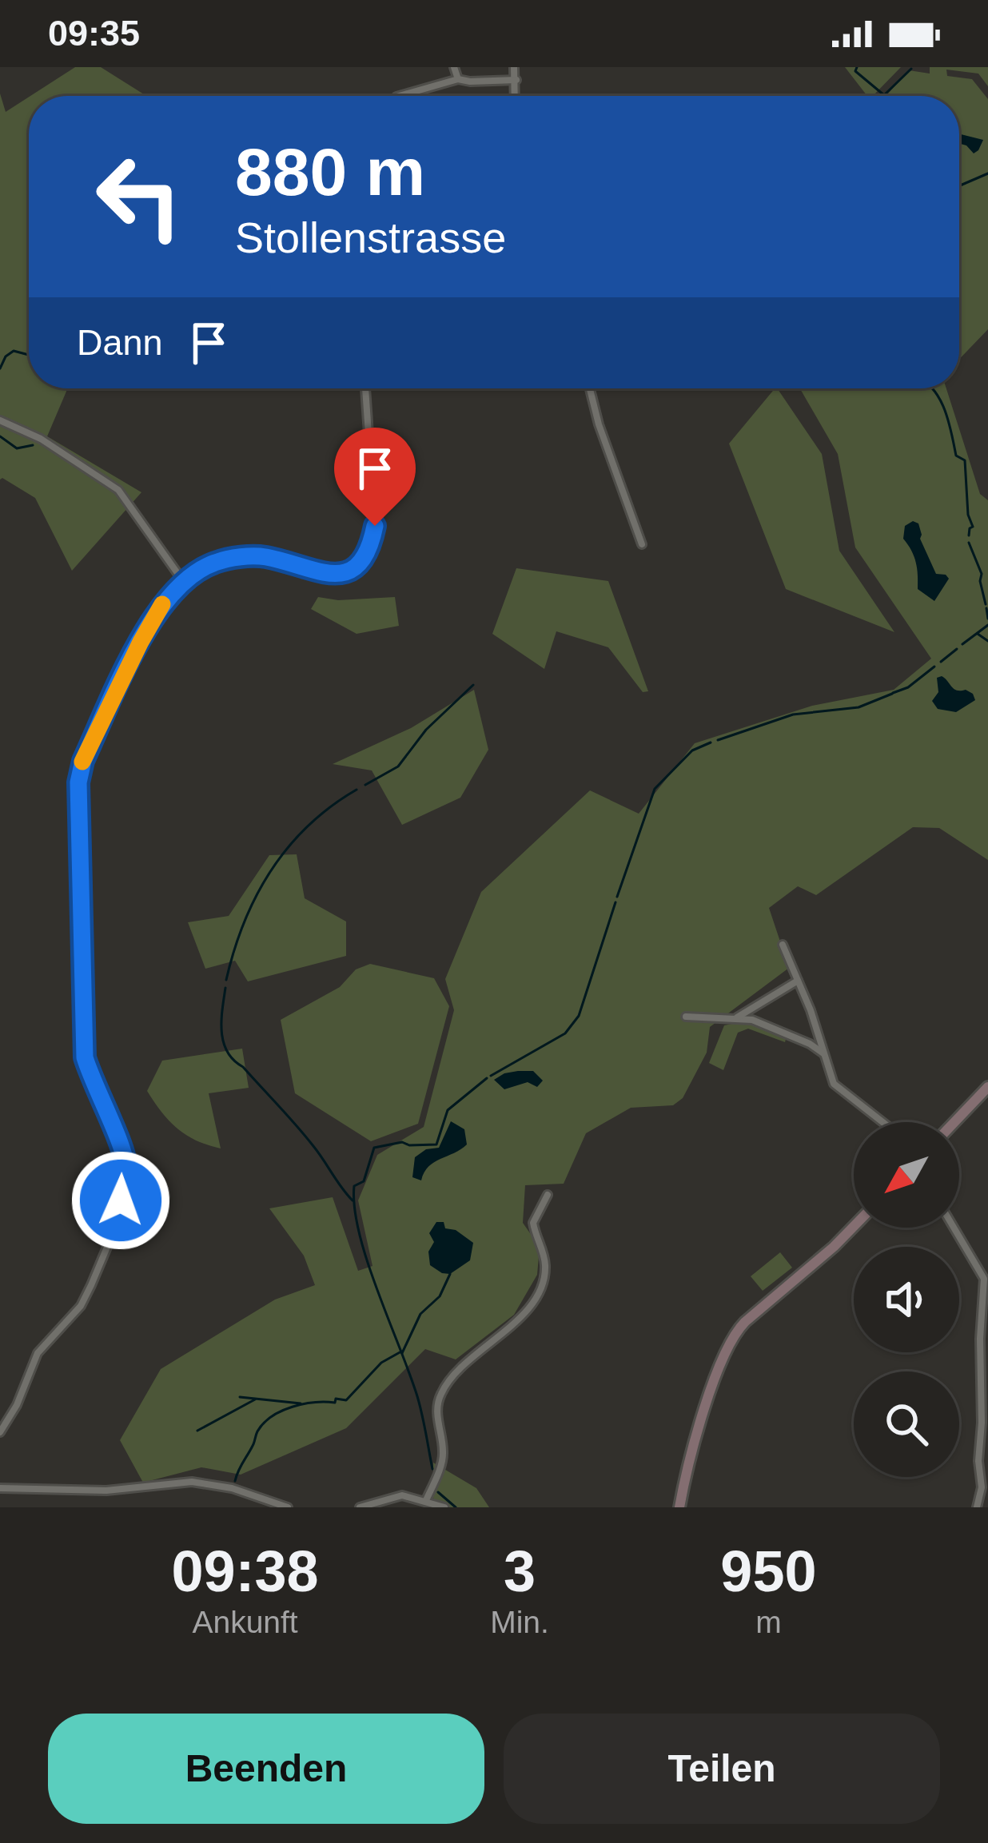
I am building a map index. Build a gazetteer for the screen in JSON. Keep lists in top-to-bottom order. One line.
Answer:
{"north":"bottom left","page":{"status":"09:35","turn":["880 m","Stollenstrasse"],"then":"Dann","eta":["09:38","Ankunft","3","Min.","950","m"],"buttons":["Beenden","Teilen"]}}
